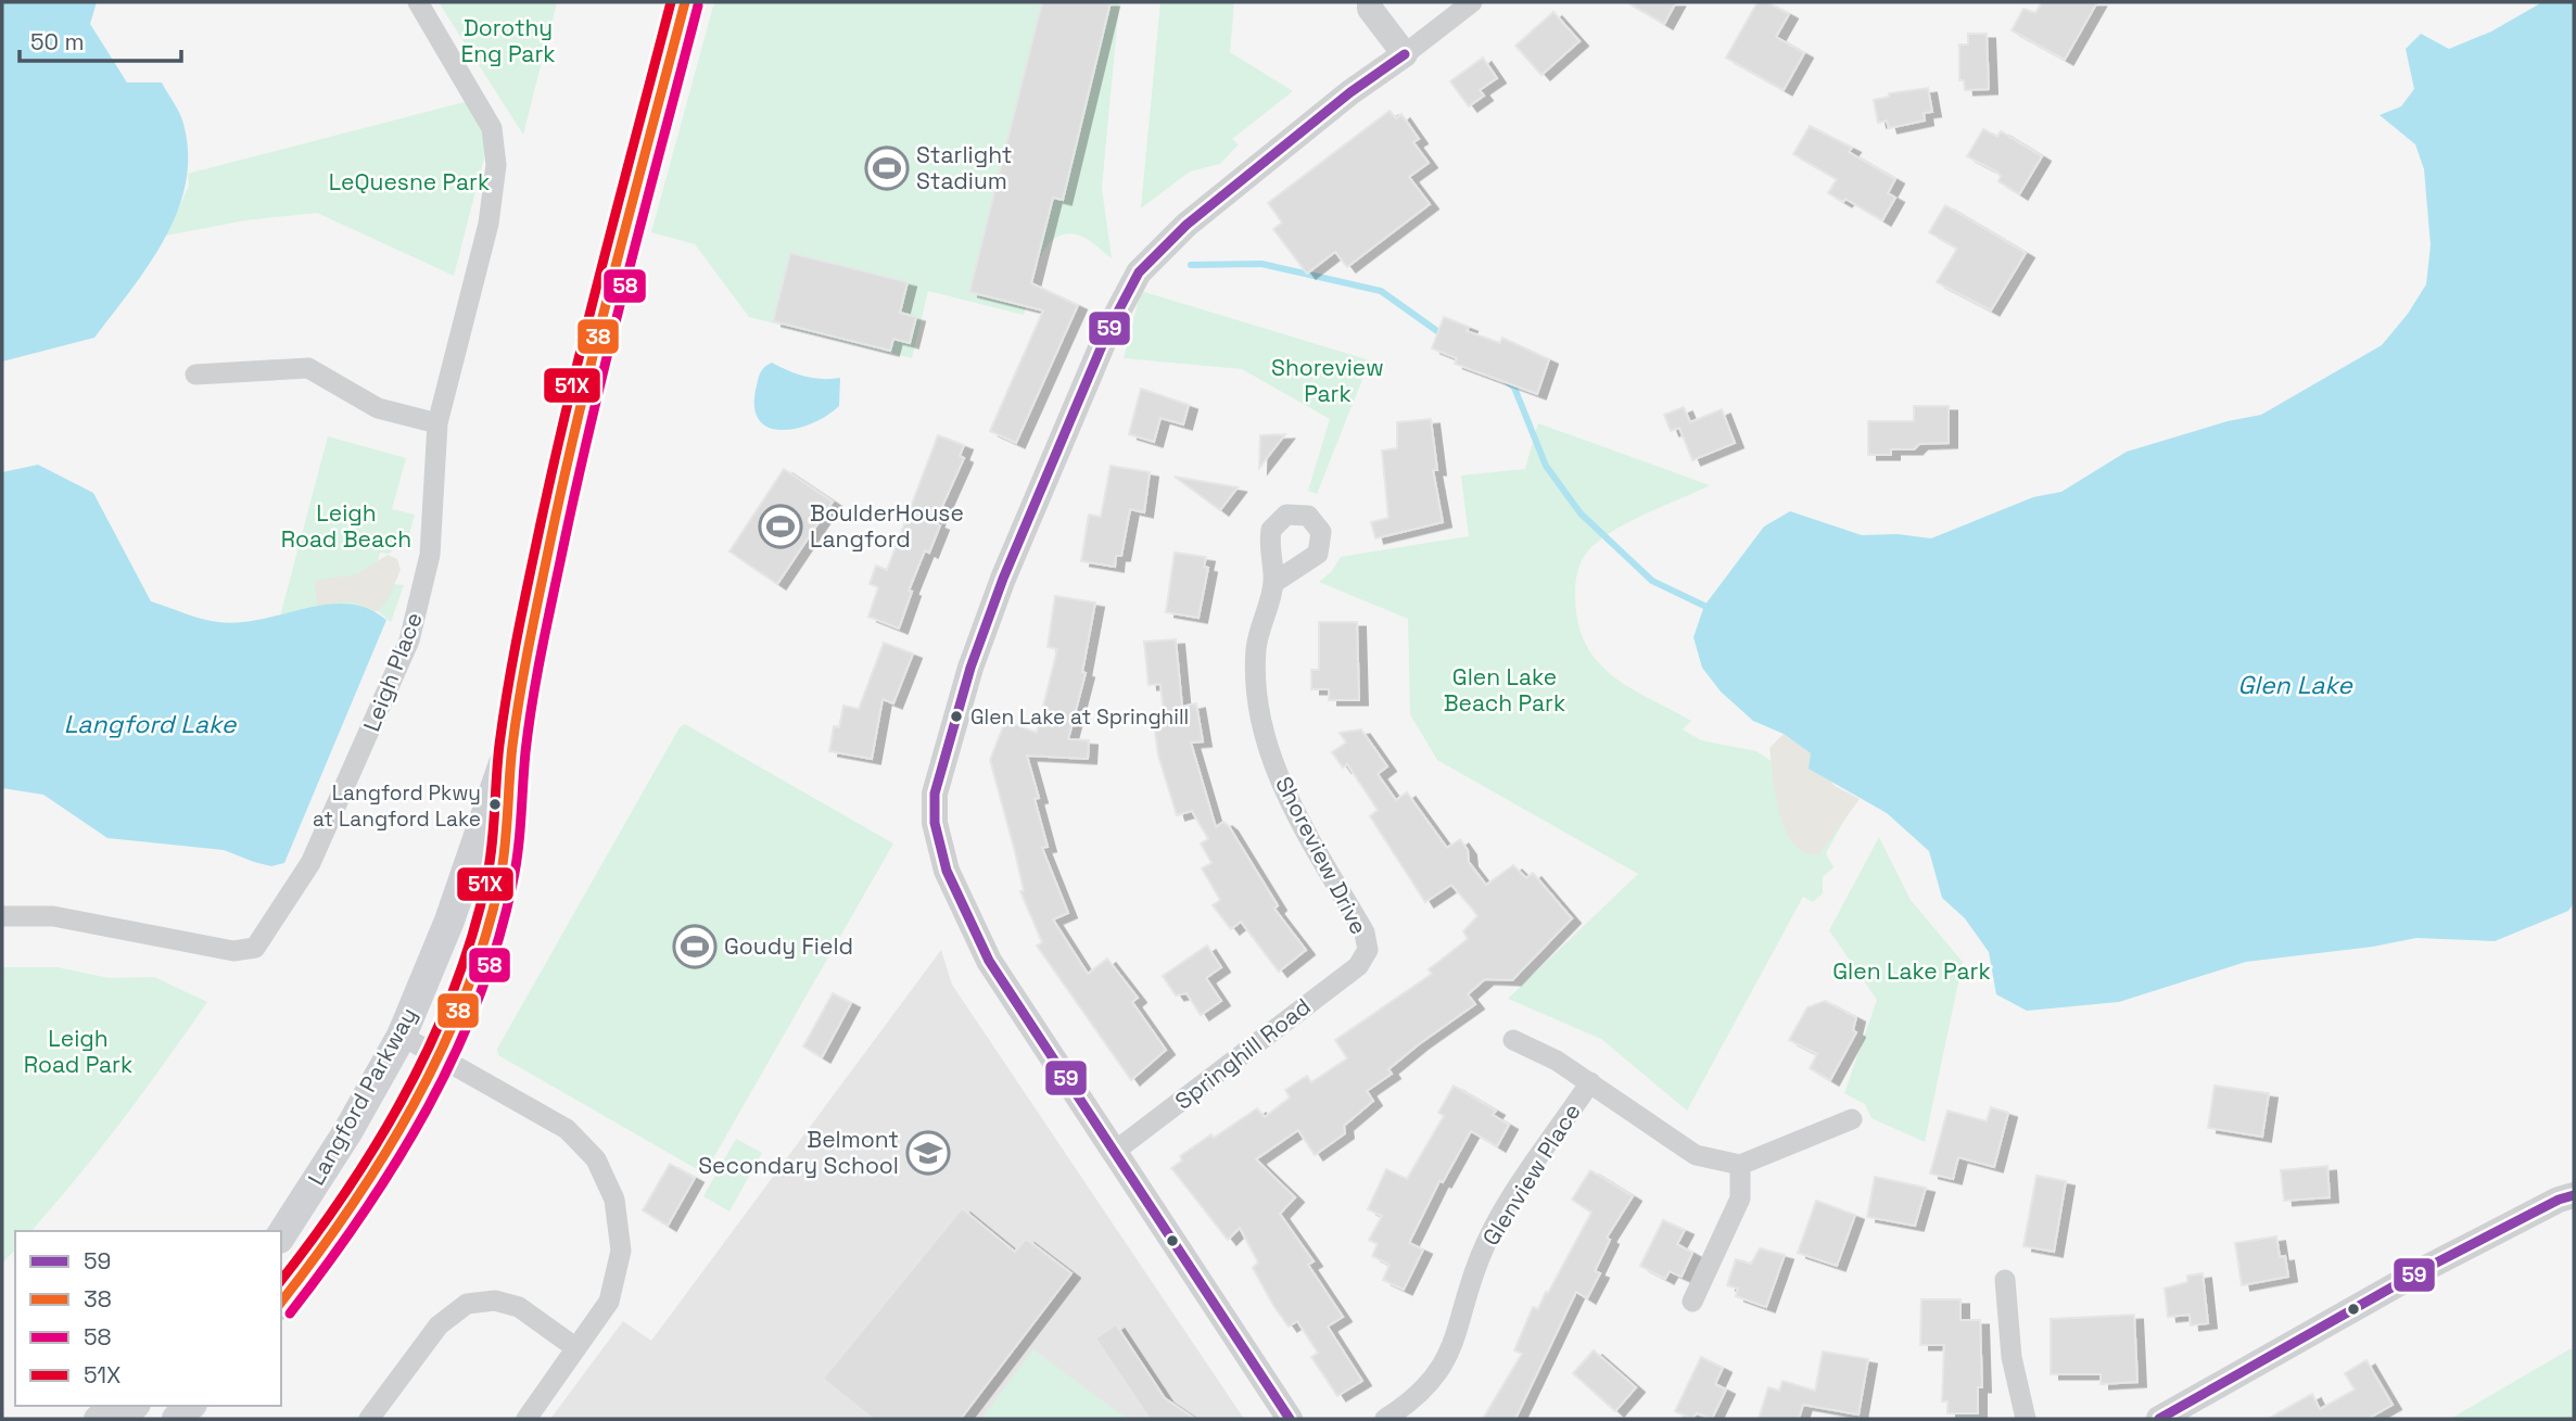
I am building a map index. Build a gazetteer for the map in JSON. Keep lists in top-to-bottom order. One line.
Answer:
{"streets":{"main road":["Langford Parkway"],"street":["Leigh Place","Shoreview Drive","Springhill Road","Glenview Place"]},"crossings":[["Shoreview Drive","Springhill Road"]],"water":["Glen Lake","Langford Lake"],"parks":["Dorothy Eng Park","LeQuesne Park","Shoreview Park","Leigh Road Beach","Glen Lake Beach Park","Glen Lake Park","Leigh Road Park"],"places":{"sports":["Starlight Stadium","BoulderHouse Langford","Goudy Field"],"other":["Glen Lake at Springhill","Langford Pkwy at Langford Lake"],"school or university":["Belmont Secondary School"]},"lines":["transit line 38","transit line 51X","transit line 58","transit line 59"],"legend":["59","38","58","51X"],"scale_bar":"50 m"}
